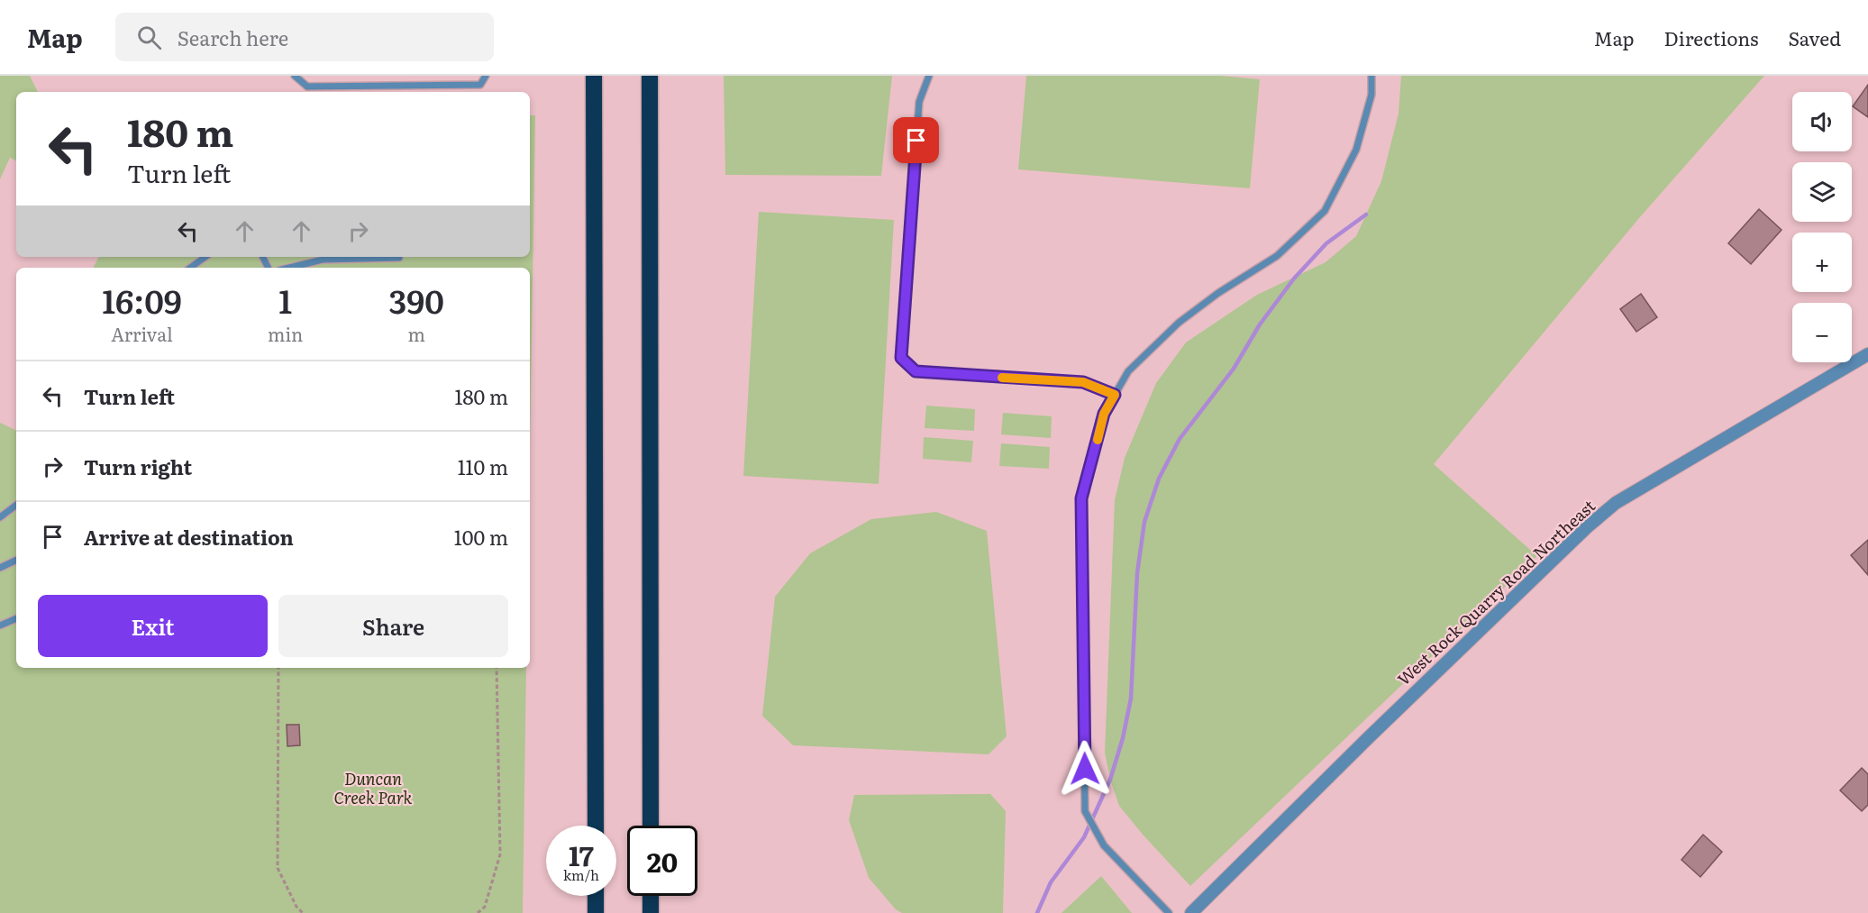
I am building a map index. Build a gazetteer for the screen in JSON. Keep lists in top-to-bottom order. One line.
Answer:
{"streets":{"street":["West Rock Quarry Road Northeast"]},"parks":["Duncan Creek Park"],"page":{"header":"Map","search":"Search here","nav":["Map","Directions","Saved"],"map_buttons":["+","−"],"turn":["180 m","Turn left"],"eta":["16:09","Arrival","1","min","390","m"],"list":[{"name":"Turn left","value":"180 m"},{"name":"Turn right","value":"110 m"},{"name":"Arrive at destination","value":"100 m"}],"buttons":["Exit","Share"],"speed":"17 km/h","limit":"20"}}
